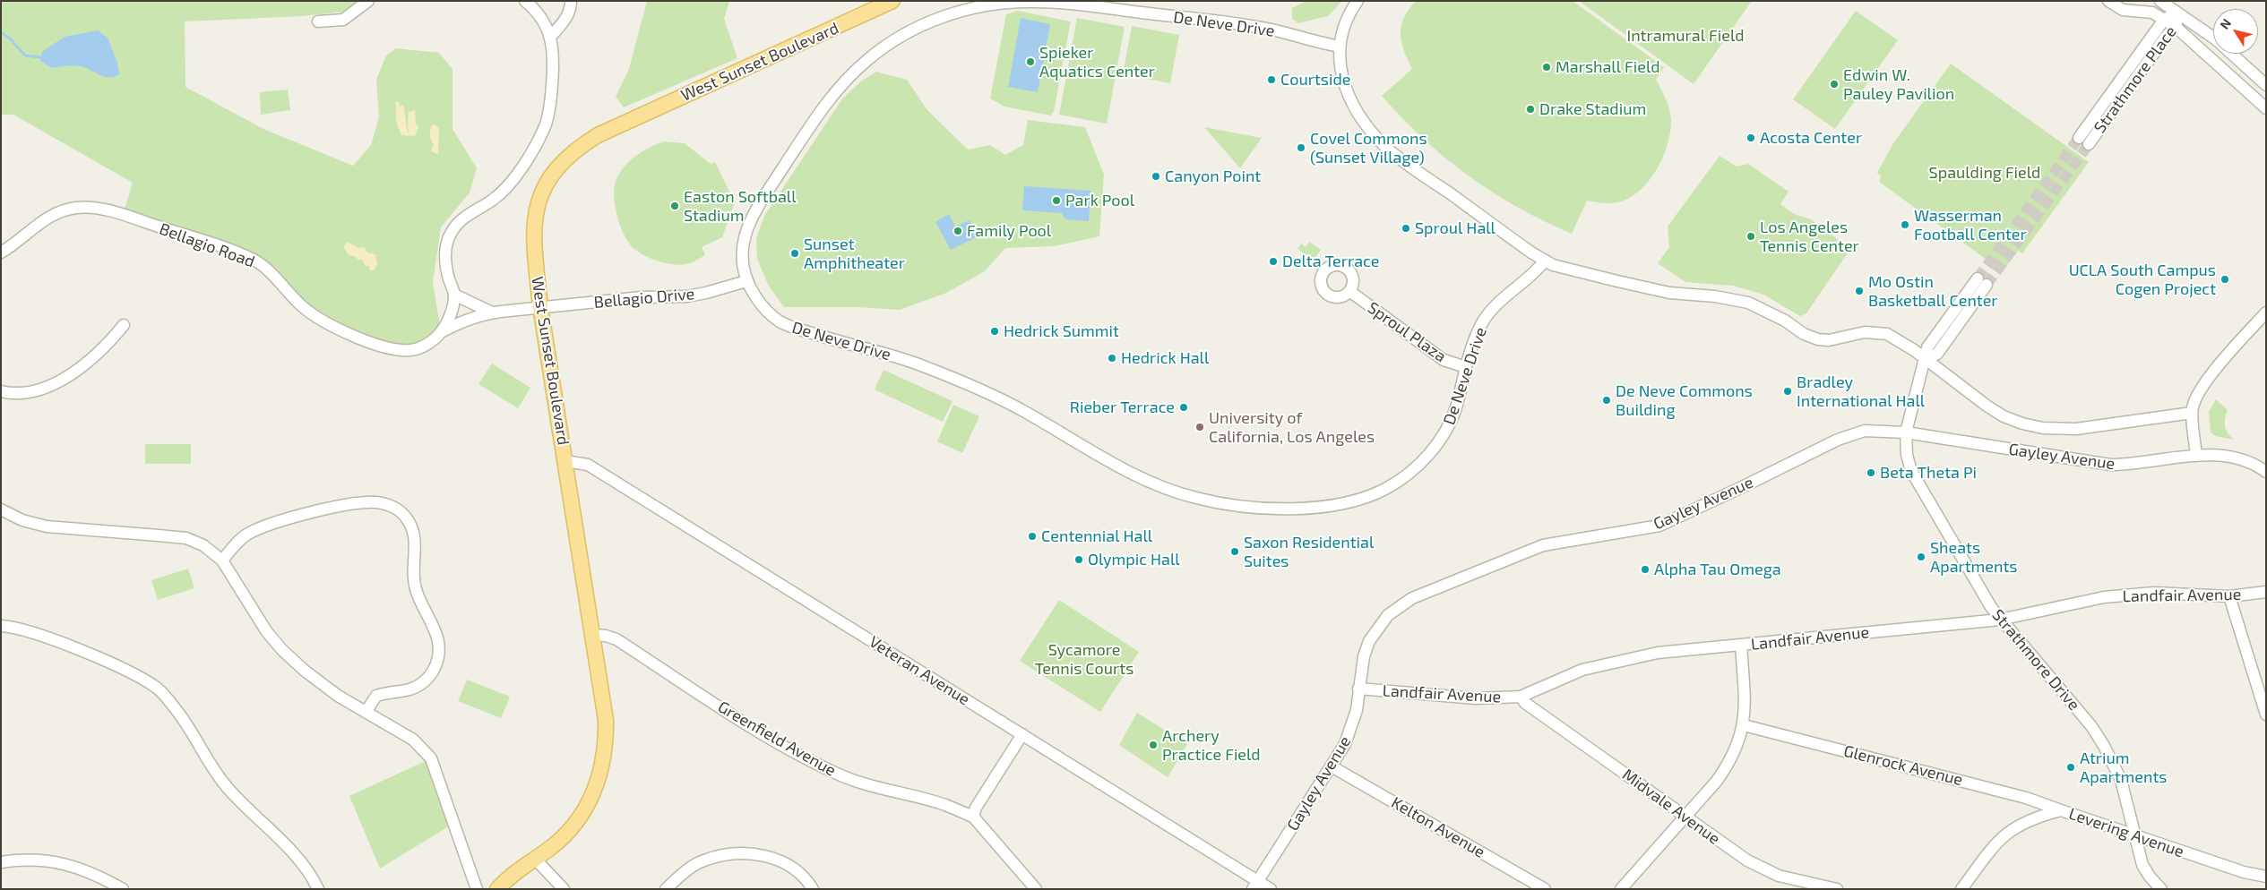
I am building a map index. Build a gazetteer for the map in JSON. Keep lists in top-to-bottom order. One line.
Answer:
{"streets":{"main road":["West Sunset Boulevard"],"street":["De Neve Drive","Strathmore Place","Bellagio Road","Bellagio Drive","Sproul Plaza","Gayley Avenue","Landfair Avenue","Strathmore Drive","Veteran Avenue","Greenfield Avenue","Glenrock Avenue","Midvale Avenue","Kelton Avenue","Levering Avenue"]},"crossings":[["De Neve Drive","Bellagio Drive"],["De Neve Drive","Sproul Plaza"],["West Sunset Boulevard","Bellagio Drive"],["West Sunset Boulevard","Veteran Avenue"],["West Sunset Boulevard","Greenfield Avenue"],["Bellagio Road","Bellagio Drive"],["Gayley Avenue","Landfair Avenue"],["Gayley Avenue","Strathmore Drive"],["Gayley Avenue","Veteran Avenue"],["Gayley Avenue","Kelton Avenue"],["Landfair Avenue","Strathmore Drive"],["Landfair Avenue","Midvale Avenue"],["Strathmore Drive","Levering Avenue"],["Glenrock Avenue","Levering Avenue"]],"parks":["Intramural Field","Spaulding Field","Sycamore Tennis Courts"],"places":["Spieker Aquatics Center","Marshall Field","Courtside","Edwin W. Pauley Pavilion","Drake Stadium","Acosta Center","Covel Commons (Sunset Village)","Canyon Point","Park Pool","Easton Softball Stadium","Wasserman Football Center","Sproul Hall","Family Pool","Los Angeles Tennis Center","Sunset Amphitheater","Delta Terrace","UCLA South Campus Cogen Project","Mo Ostin Basketball Center","Hedrick Summit","Hedrick Hall","Bradley International Hall","De Neve Commons Building","Rieber Terrace","University of California, Los Angeles","Beta Theta Pi","Centennial Hall","Saxon Residential Suites","Sheats Apartments","Olympic Hall","Alpha Tau Omega","Archery Practice Field","Atrium Apartments"],"north":"top left"}
